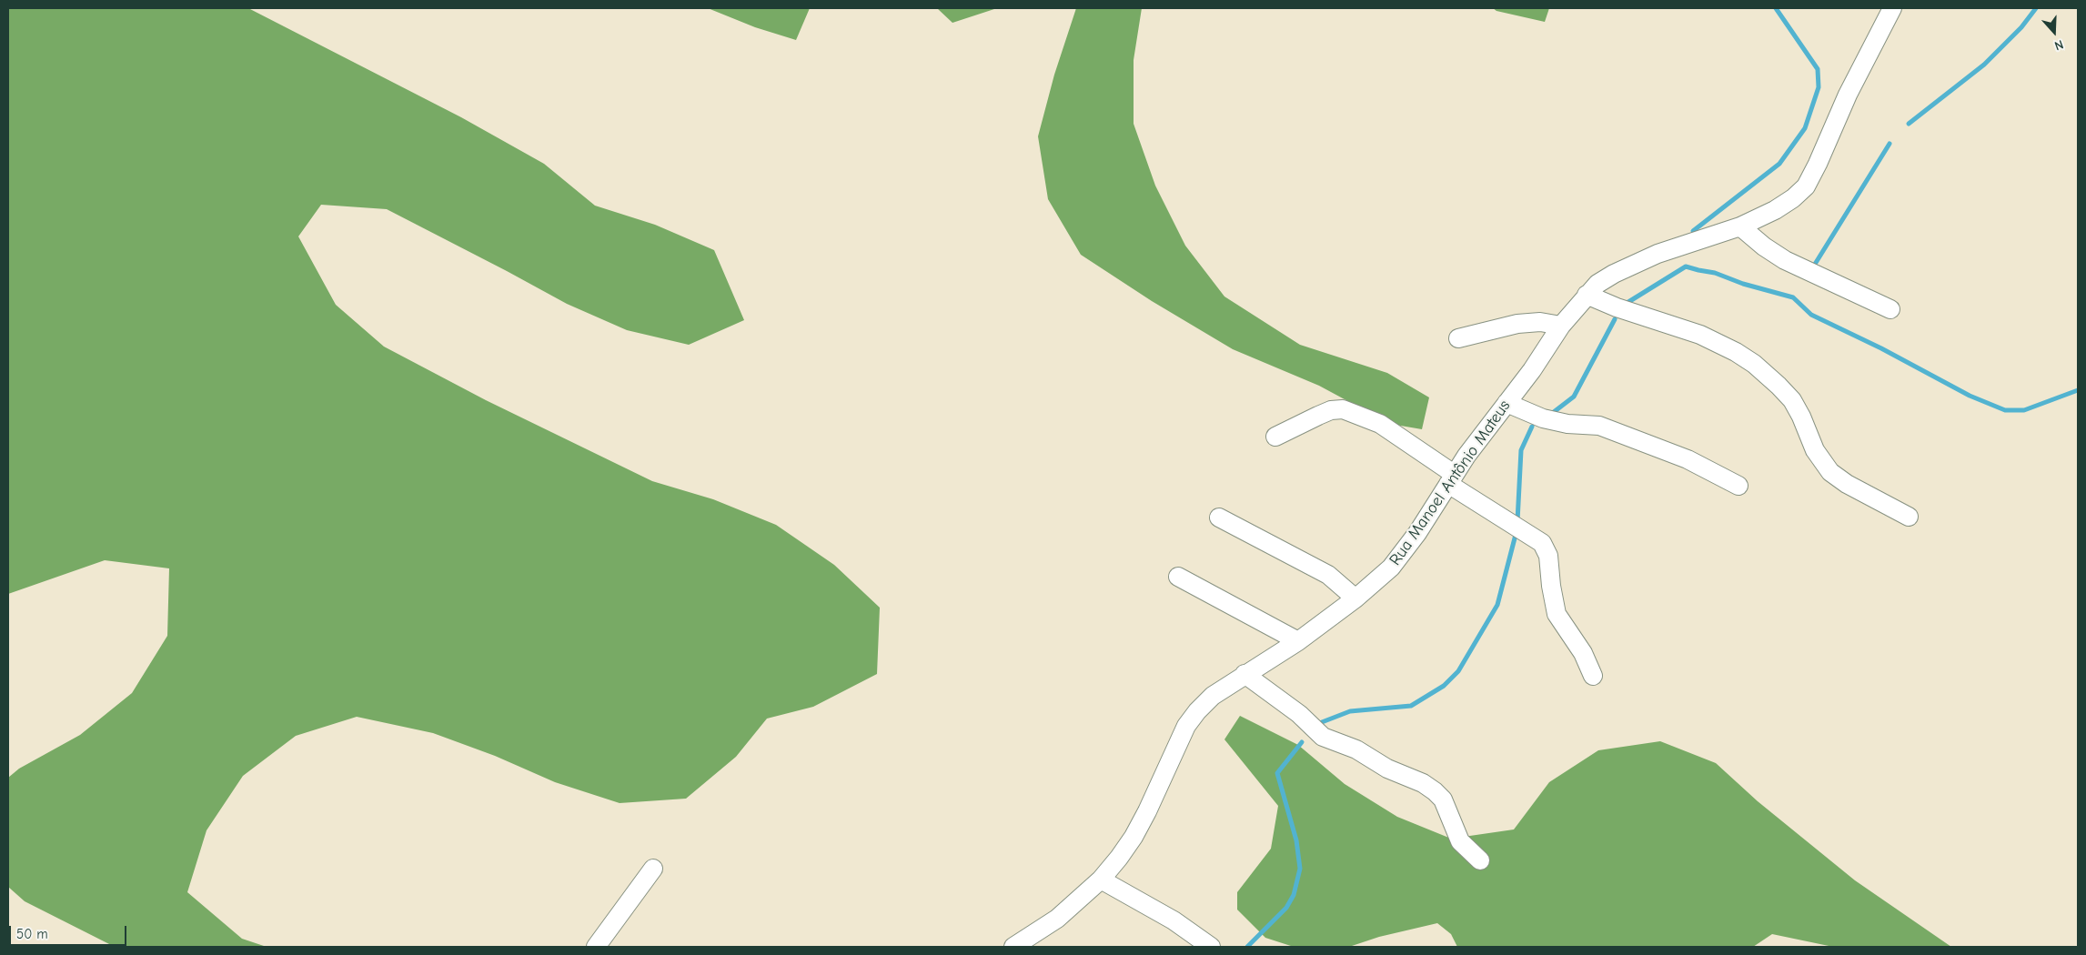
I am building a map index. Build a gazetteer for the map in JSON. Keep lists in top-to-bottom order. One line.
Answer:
{"streets":{"street":["Rua Manoel Antônio Mateus"]},"scale_bar":"50 m","north":"bottom"}
